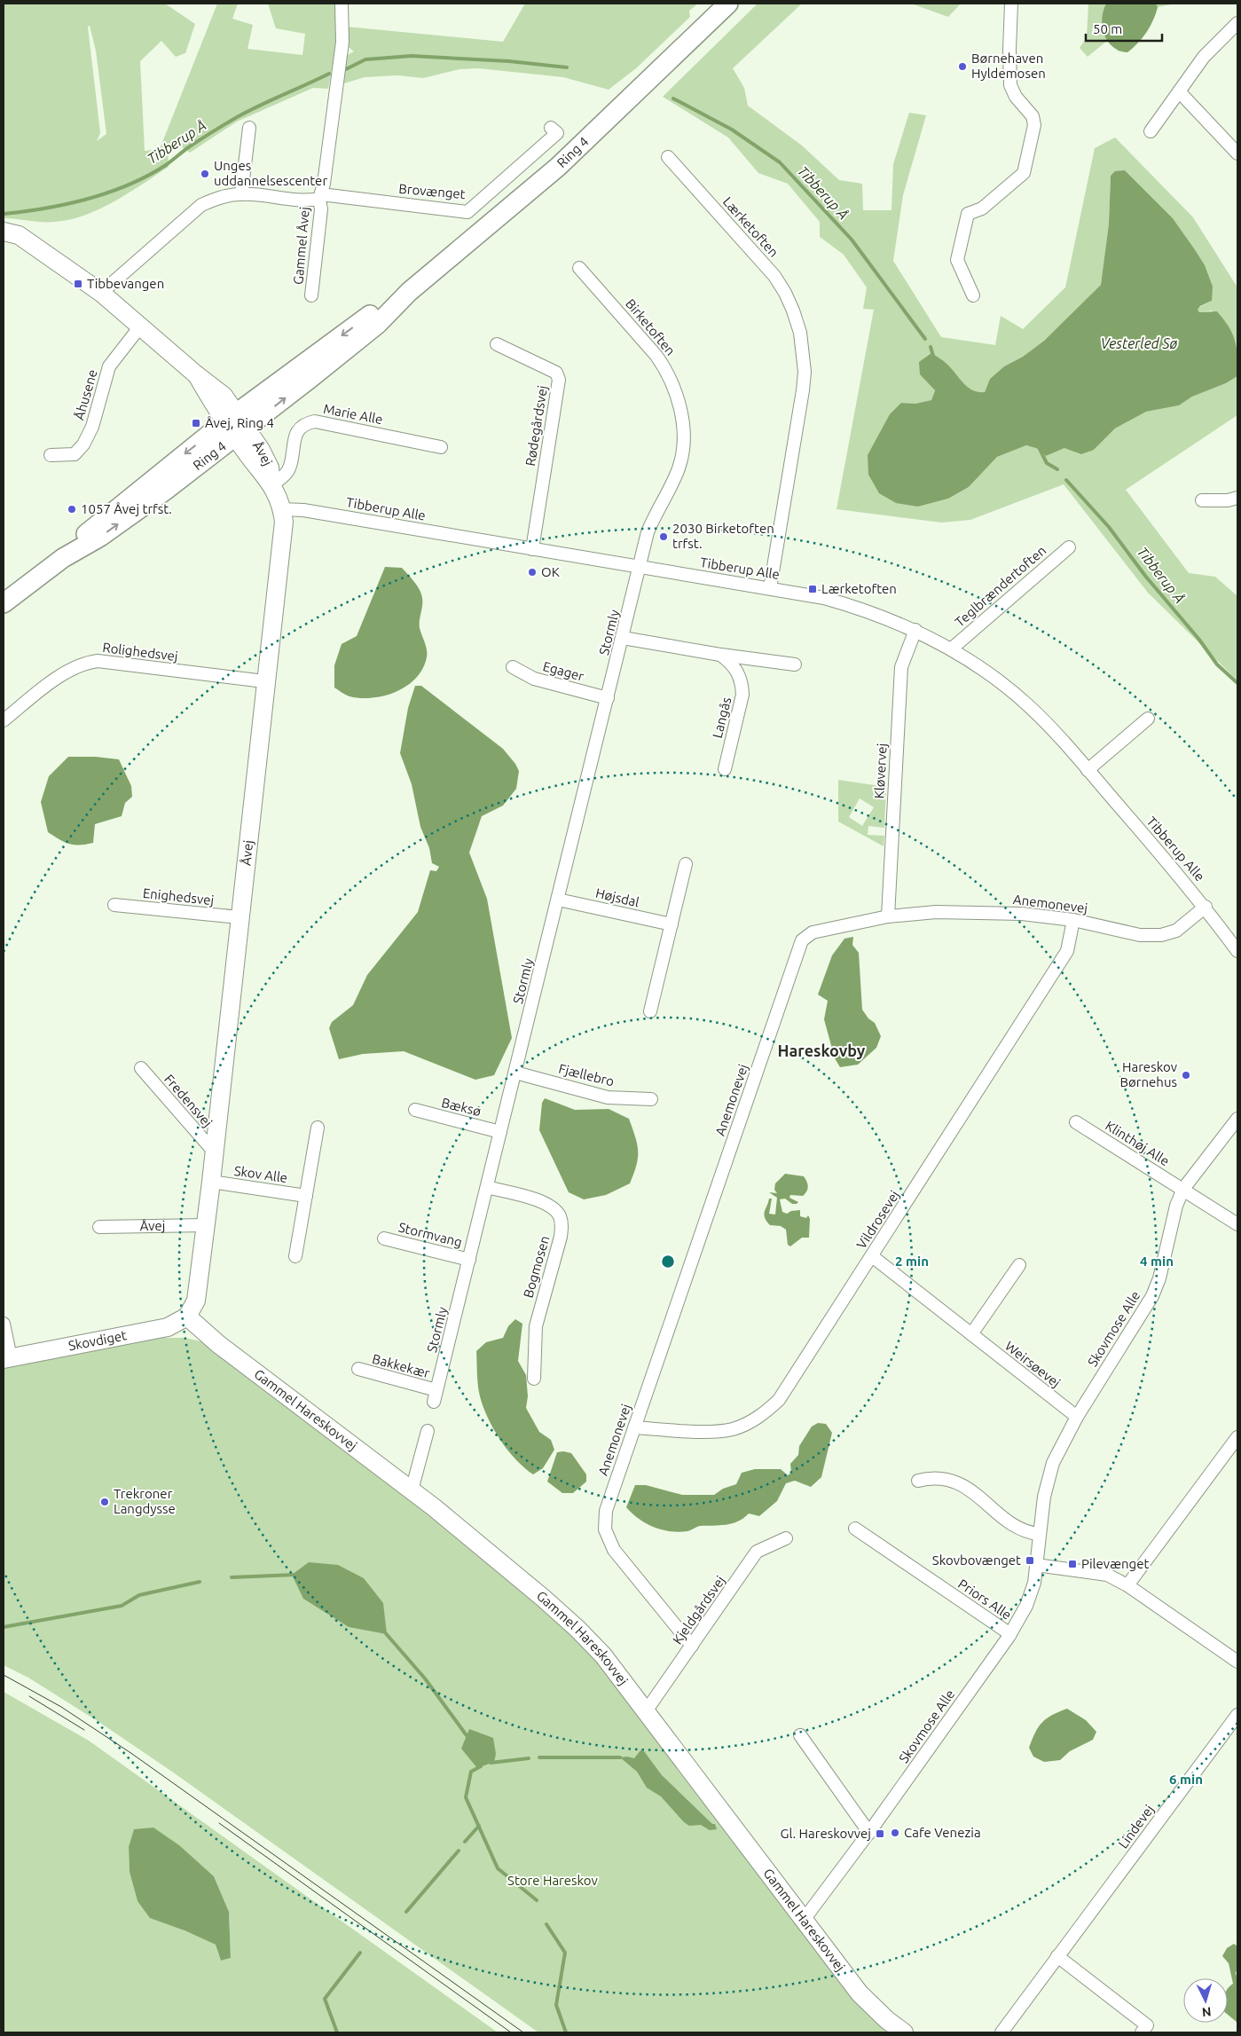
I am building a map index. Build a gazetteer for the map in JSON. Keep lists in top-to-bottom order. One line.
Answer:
{"streets":{"main road":["Ring 4"],"street":["Brovænget","Lærketoften","Gammel Åvej","Birketoften","Åhusene","Marie Alle","Rødegårdsvej","Åvej","Tibberup Alle","Teglbrændertoften","Stormly","Rolighedsvej","Egager","Langås","Kløvervej","Enighedsvej","Højsdal","Anemonevej","Fjællebro","Fredensvej","Bæksø","Klinthøj Alle","Skov Alle","Vildrosevej","Stormvang","Bogmosen","Skovmose Alle","Skovdiget","Weirsøevej","Bakkekær","Gammel Hareskovvej","Priors Alle","Kjeldgårdsvej","Lindevej"]},"crossings":[["Ring 4","Åvej"],["Brovænget","Gammel Åvej"],["Lærketoften","Tibberup Alle"],["Birketoften","Tibberup Alle"],["Birketoften","Stormly"],["Åhusene","Åvej"],["Marie Alle","Åvej"],["Rødegårdsvej","Tibberup Alle"],["Åvej","Tibberup Alle"],["Åvej","Rolighedsvej"],["Åvej","Enighedsvej"],["Åvej","Fredensvej"],["Åvej","Skov Alle"],["Åvej","Skovdiget"],["Åvej","Gammel Hareskovvej"],["Tibberup Alle","Teglbrændertoften"],["Tibberup Alle","Stormly"],["Tibberup Alle","Kløvervej"],["Tibberup Alle","Anemonevej"],["Stormly","Egager"],["Stormly","Højsdal"],["Stormly","Fjællebro"],["Stormly","Bæksø"],["Stormly","Stormvang"],["Stormly","Bogmosen"],["Stormly","Bakkekær"],["Kløvervej","Anemonevej"],["Anemonevej","Vildrosevej"],["Anemonevej","Kjeldgårdsvej"],["Klinthøj Alle","Skovmose Alle"],["Vildrosevej","Weirsøevej"],["Skovmose Alle","Weirsøevej"],["Skovmose Alle","Gammel Hareskovvej"],["Skovmose Alle","Priors Alle"],["Skovdiget","Gammel Hareskovvej"],["Gammel Hareskovvej","Kjeldgårdsvej"]],"districts":["Hareskovby"],"water":["Tibberup Å","Vesterled Sø"],"parks":["Store Hareskov"],"places":{"other":["Børnehaven Hyldemosen","Unges uddannelsescenter","1057 Åvej trfst.","2030 Birketoften trfst.","OK","Hareskov Børnehus","Trekroner Langdysse","Cafe Venezia"],"transit":["Tibbevangen","Åvej, Ring 4","Lærketoften","Skovbovænget","Pilevænget","Gl. Hareskovvej"]},"scale_bar":"50 m","north":"bottom","rings":["2 min","4 min","6 min"]}
